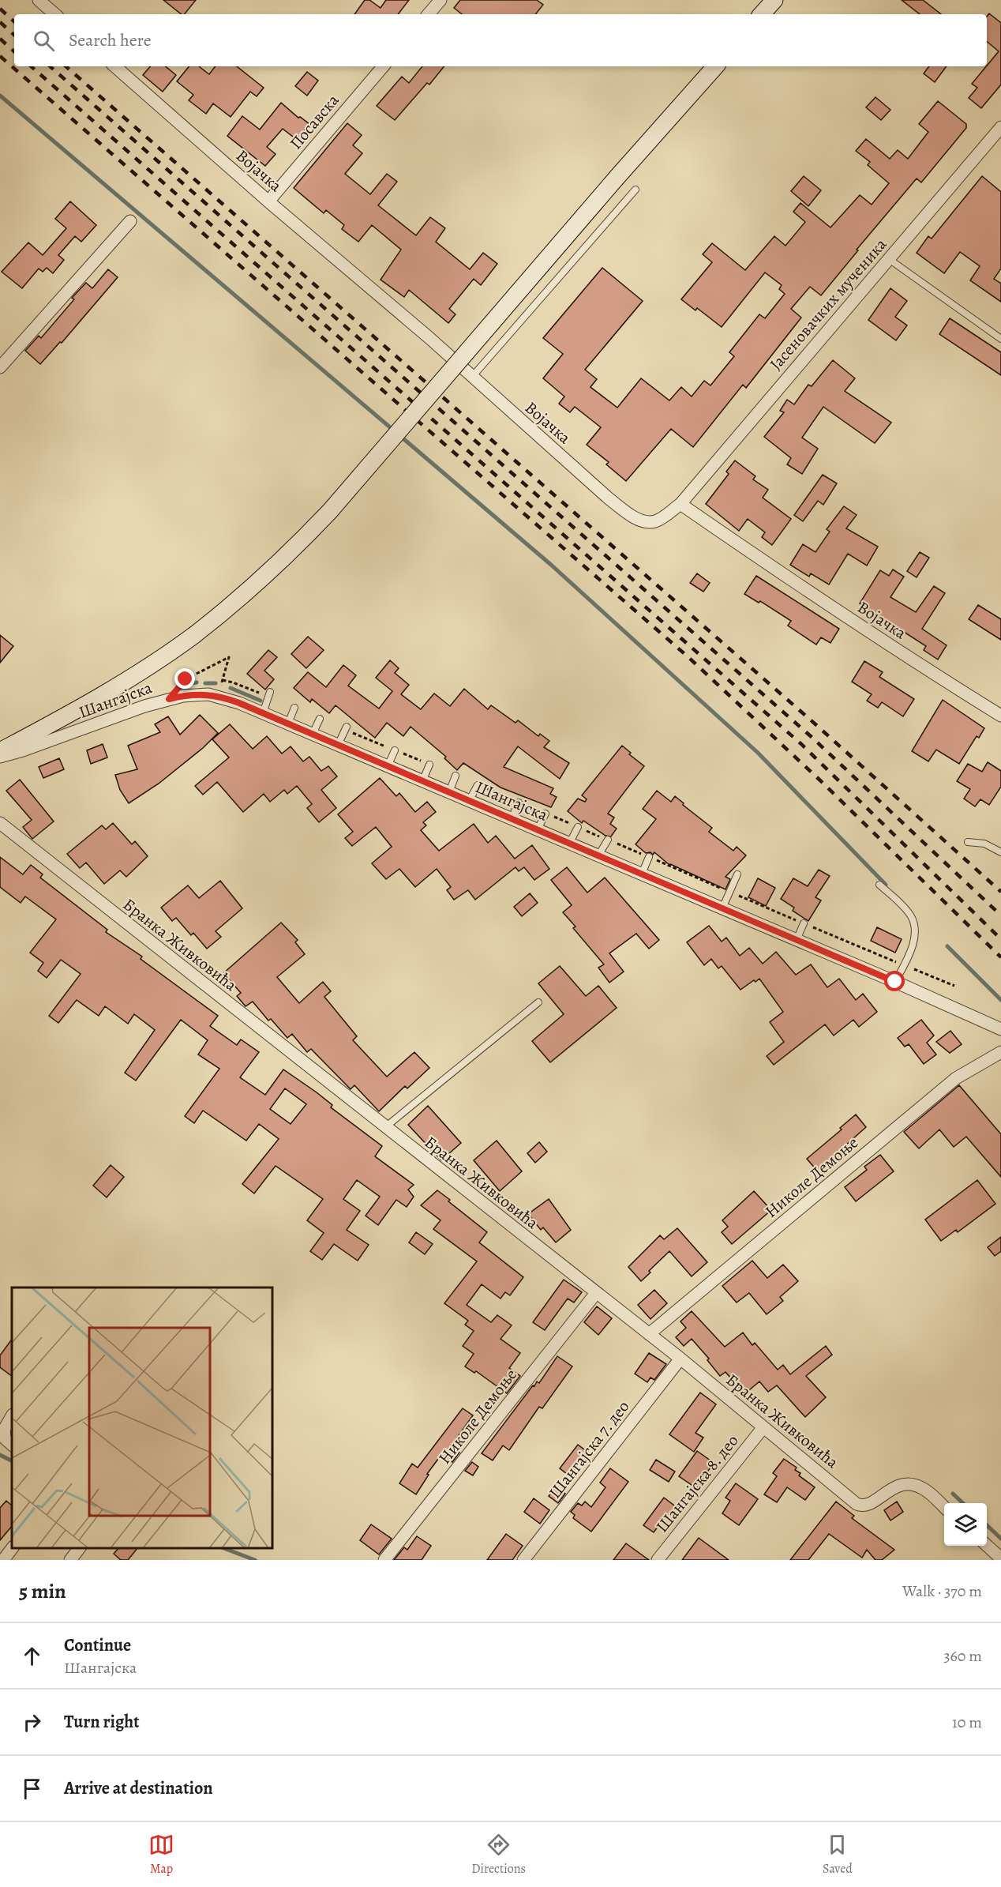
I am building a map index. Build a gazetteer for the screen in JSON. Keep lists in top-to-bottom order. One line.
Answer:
{"streets":{"street":["Посавска","Војачка","Јасеновачких мученика","Шангајска","Бранка Живковића","Николе Демоње","Шангајска 7. део","Шангајска 8. део"]},"crossings":[["Посавска","Војачка"],["Војачка","Јасеновачких мученика"],["Бранка Живковића","Николе Демоње"],["Бранка Живковића","Шангајска 7. део"],["Бранка Живковића","Шангајска 8. део"]],"page":{"search":"Search here","heading":["5 min","Walk · 370 m"],"list":[["Continue","Шангајска","360 m"],["Turn right","10 m"],"Arrive at destination"],"nav":["Map","Directions","Saved"]}}
